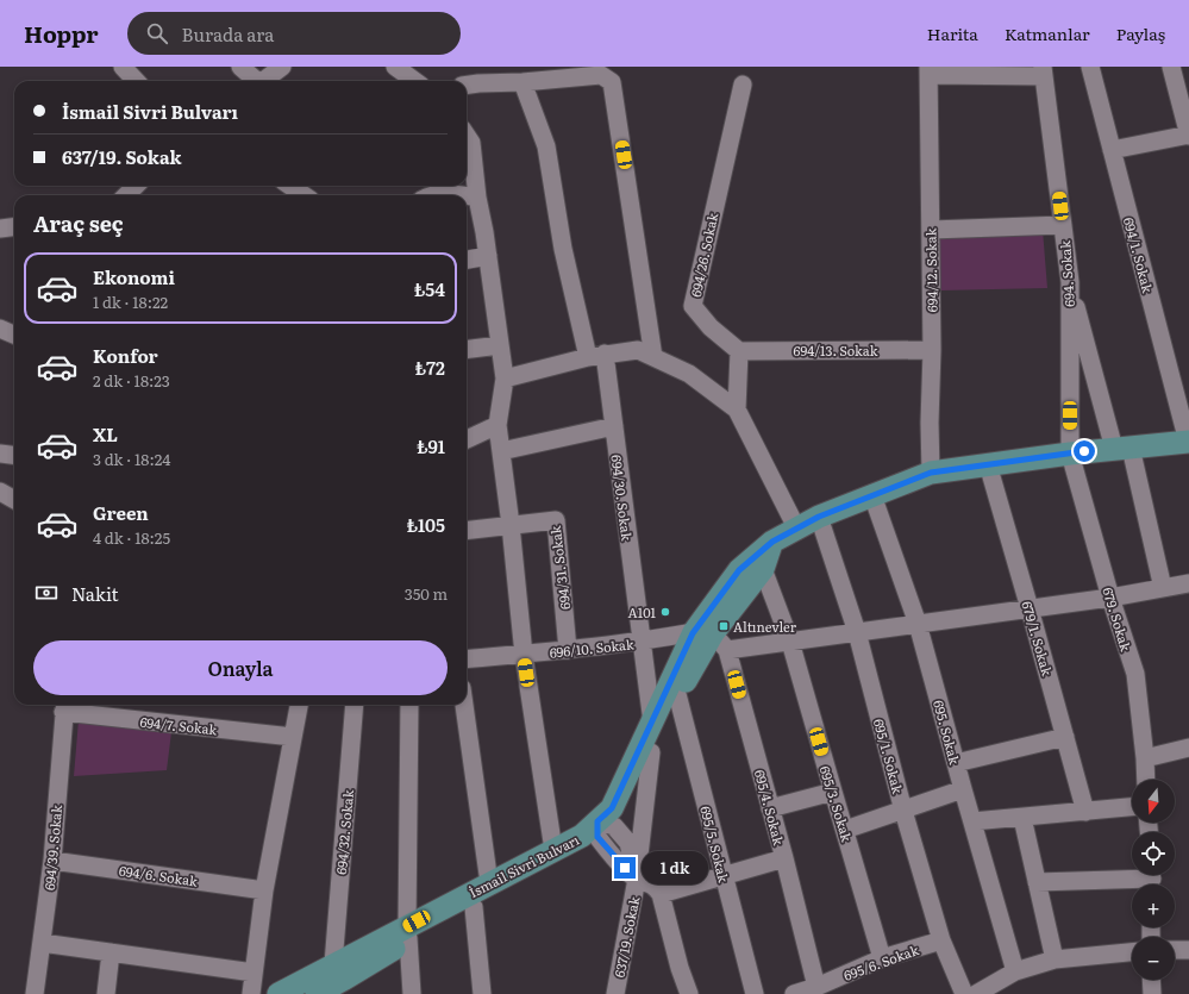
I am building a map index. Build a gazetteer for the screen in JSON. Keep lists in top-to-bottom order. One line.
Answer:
{"streets":{"main road":["İsmail Sivri Bulvarı"],"street":["694/26. Sokak","694/1. Sokak","694/12. Sokak","694. Sokak","694/13. Sokak","694/30. Sokak","694/31. Sokak","679. Sokak","679/1. Sokak","696/10. Sokak","694/7. Sokak","695. Sokak","695/1. Sokak","695/3. Sokak","695/4. Sokak","694/32. Sokak","695/5. Sokak","694/39. Sokak","694/6. Sokak","637/19. Sokak","695/6. Sokak"]},"crossings":[["694/26. Sokak","694/13. Sokak"],["694/1. Sokak","İsmail Sivri Bulvarı"],["694/12. Sokak","694/13. Sokak"],["694/12. Sokak","İsmail Sivri Bulvarı"],["694. Sokak","679. Sokak"],["694. Sokak","İsmail Sivri Bulvarı"],["694/30. Sokak","696/10. Sokak"],["694/30. Sokak","İsmail Sivri Bulvarı"],["694/31. Sokak","696/10. Sokak"],["679. Sokak","696/10. Sokak"],["679. Sokak","İsmail Sivri Bulvarı"],["679/1. Sokak","696/10. Sokak"],["679/1. Sokak","İsmail Sivri Bulvarı"],["696/10. Sokak","695. Sokak"],["696/10. Sokak","695/1. Sokak"],["696/10. Sokak","695/3. Sokak"],["696/10. Sokak","695/4. Sokak"],["696/10. Sokak","İsmail Sivri Bulvarı"],["694/7. Sokak","694/39. Sokak"],["695. Sokak","İsmail Sivri Bulvarı"],["695/1. Sokak","İsmail Sivri Bulvarı"],["695/1. Sokak","695/6. Sokak"],["695/3. Sokak","İsmail Sivri Bulvarı"],["695/3. Sokak","695/6. Sokak"],["695/4. Sokak","İsmail Sivri Bulvarı"],["695/4. Sokak","695/6. Sokak"],["694/32. Sokak","İsmail Sivri Bulvarı"],["695/5. Sokak","İsmail Sivri Bulvarı"],["694/39. Sokak","694/6. Sokak"],["İsmail Sivri Bulvarı","637/19. Sokak"]],"places":{"other":["A101"],"transit":["Altınevler"]},"north":"bottom","page":{"header":"Hoppr","search":"Burada ara","nav":["Harita","Katmanlar","Paylaş"],"banner":["İsmail Sivri Bulvarı","637/19. Sokak"],"heading":"Araç seç","list":[{"name":"Ekonomi","note":"1 dk · 18:22","value":"₺54"},{"name":"Konfor","note":"2 dk · 18:23","value":"₺72"},{"name":"XL","note":"3 dk · 18:24","value":"₺91"},{"name":"Green","note":"4 dk · 18:25","value":"₺105"}],"pay":["Nakit","350 m"],"buttons":"Onayla","map_buttons":["+","−"],"bubble":"1 dk"}}
